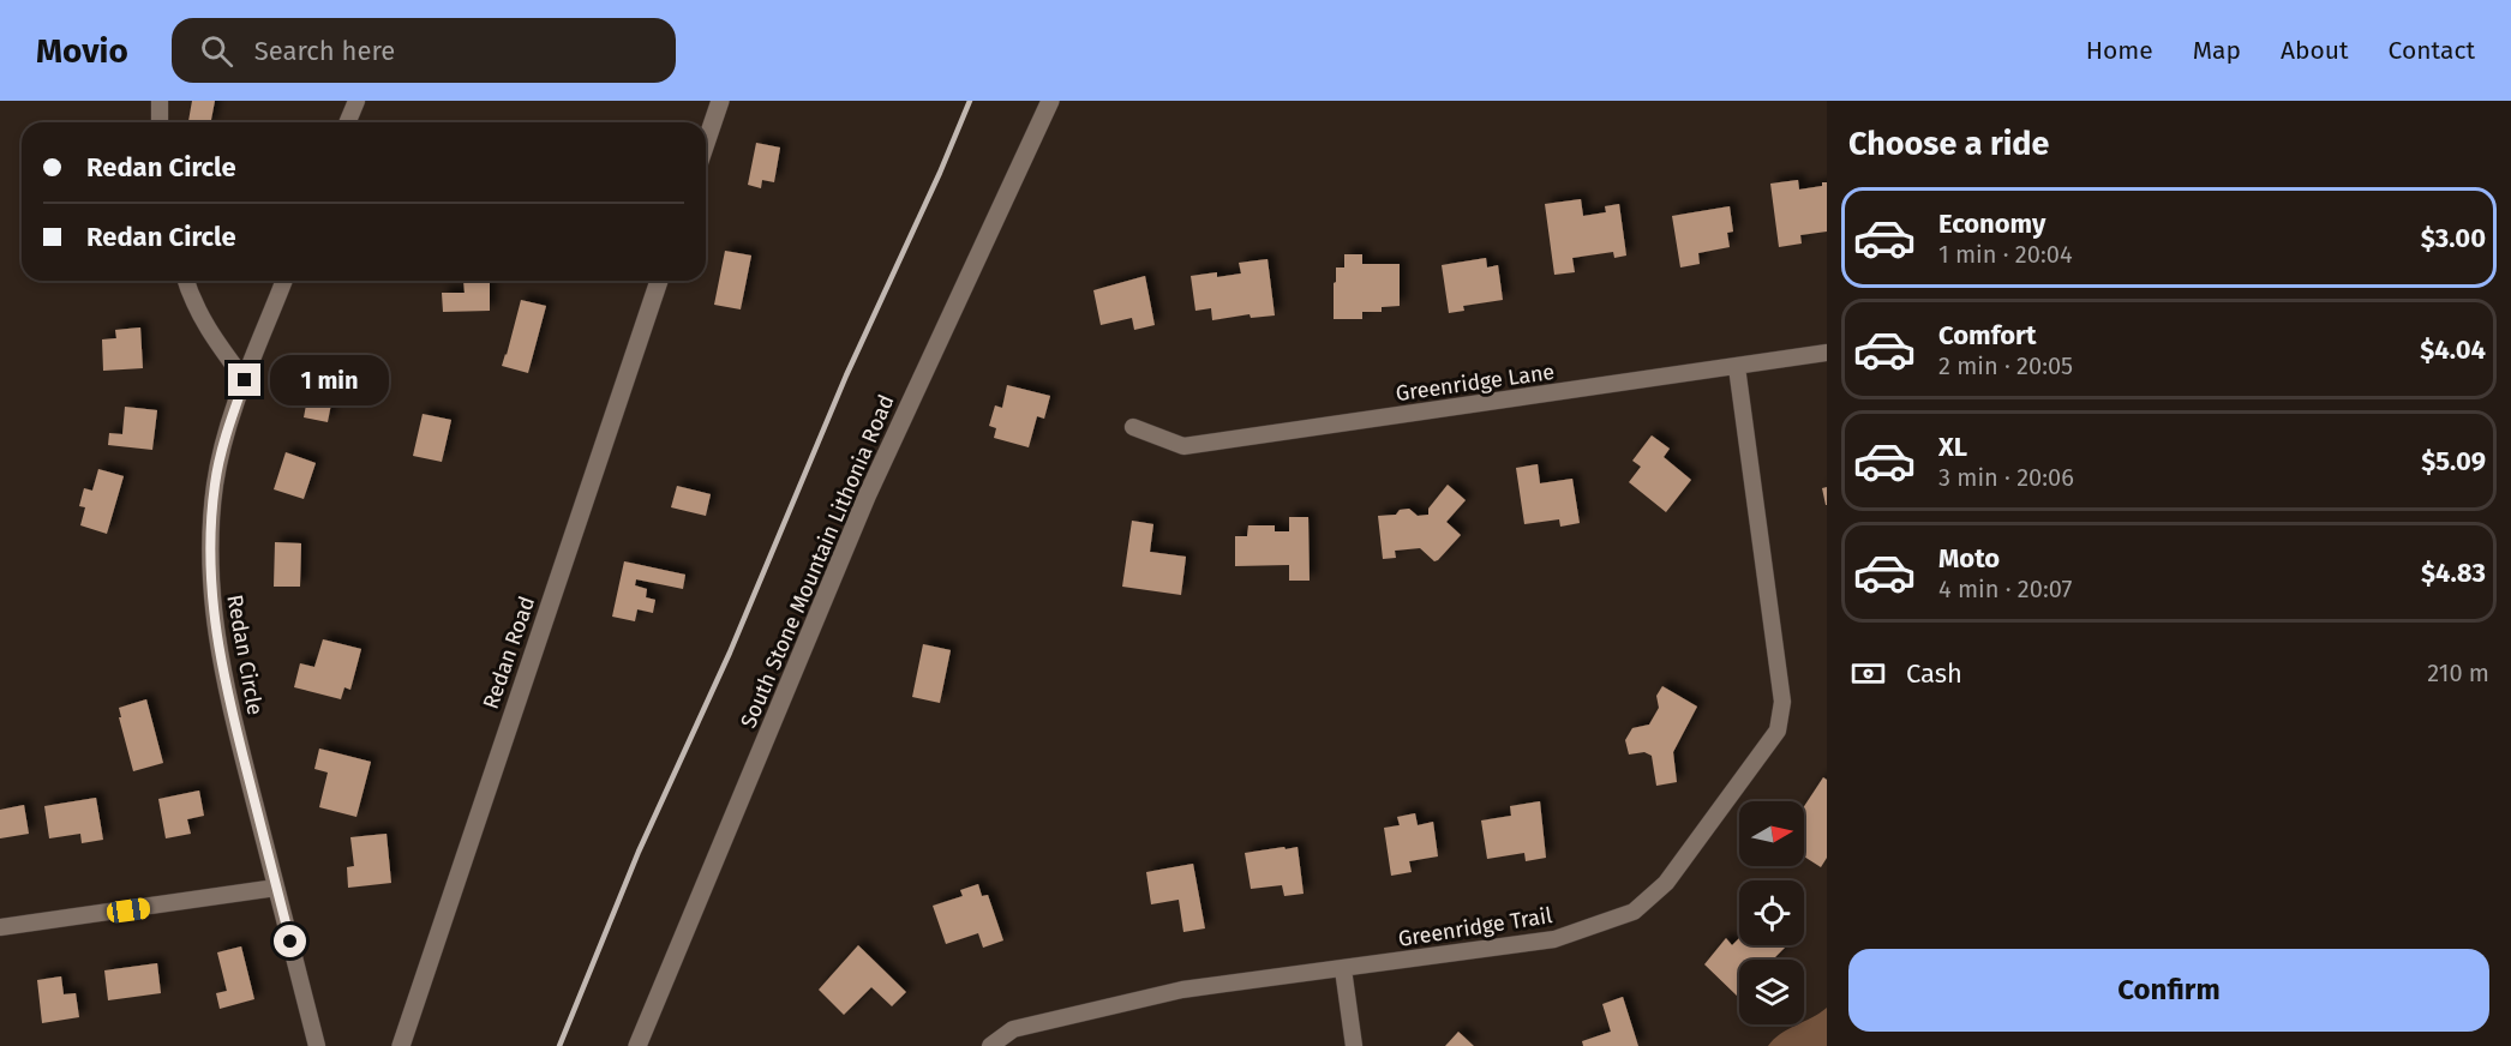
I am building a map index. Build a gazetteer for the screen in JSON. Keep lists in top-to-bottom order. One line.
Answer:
{"streets":{"main road":["South Stone Mountain Lithonia Road","Redan Road"],"street":["Greenridge Lane","Redan Circle","Greenridge Trail"]},"crossings":[["Greenridge Lane","Greenridge Trail"]],"north":"right","page":{"header":"Movio","search":"Search here","nav":["Home","Map","About","Contact"],"heading":"Choose a ride","banner":["Redan Circle","Redan Circle"],"list":[{"name":"Economy","note":"1 min · 20:04","value":"$3.00"},{"name":"Comfort","note":"2 min · 20:05","value":"$4.04"},{"name":"XL","note":"3 min · 20:06","value":"$5.09"},{"name":"Moto","note":"4 min · 20:07","value":"$4.83"}],"bubble":"1 min","pay":["Cash","210 m"],"buttons":"Confirm"}}
